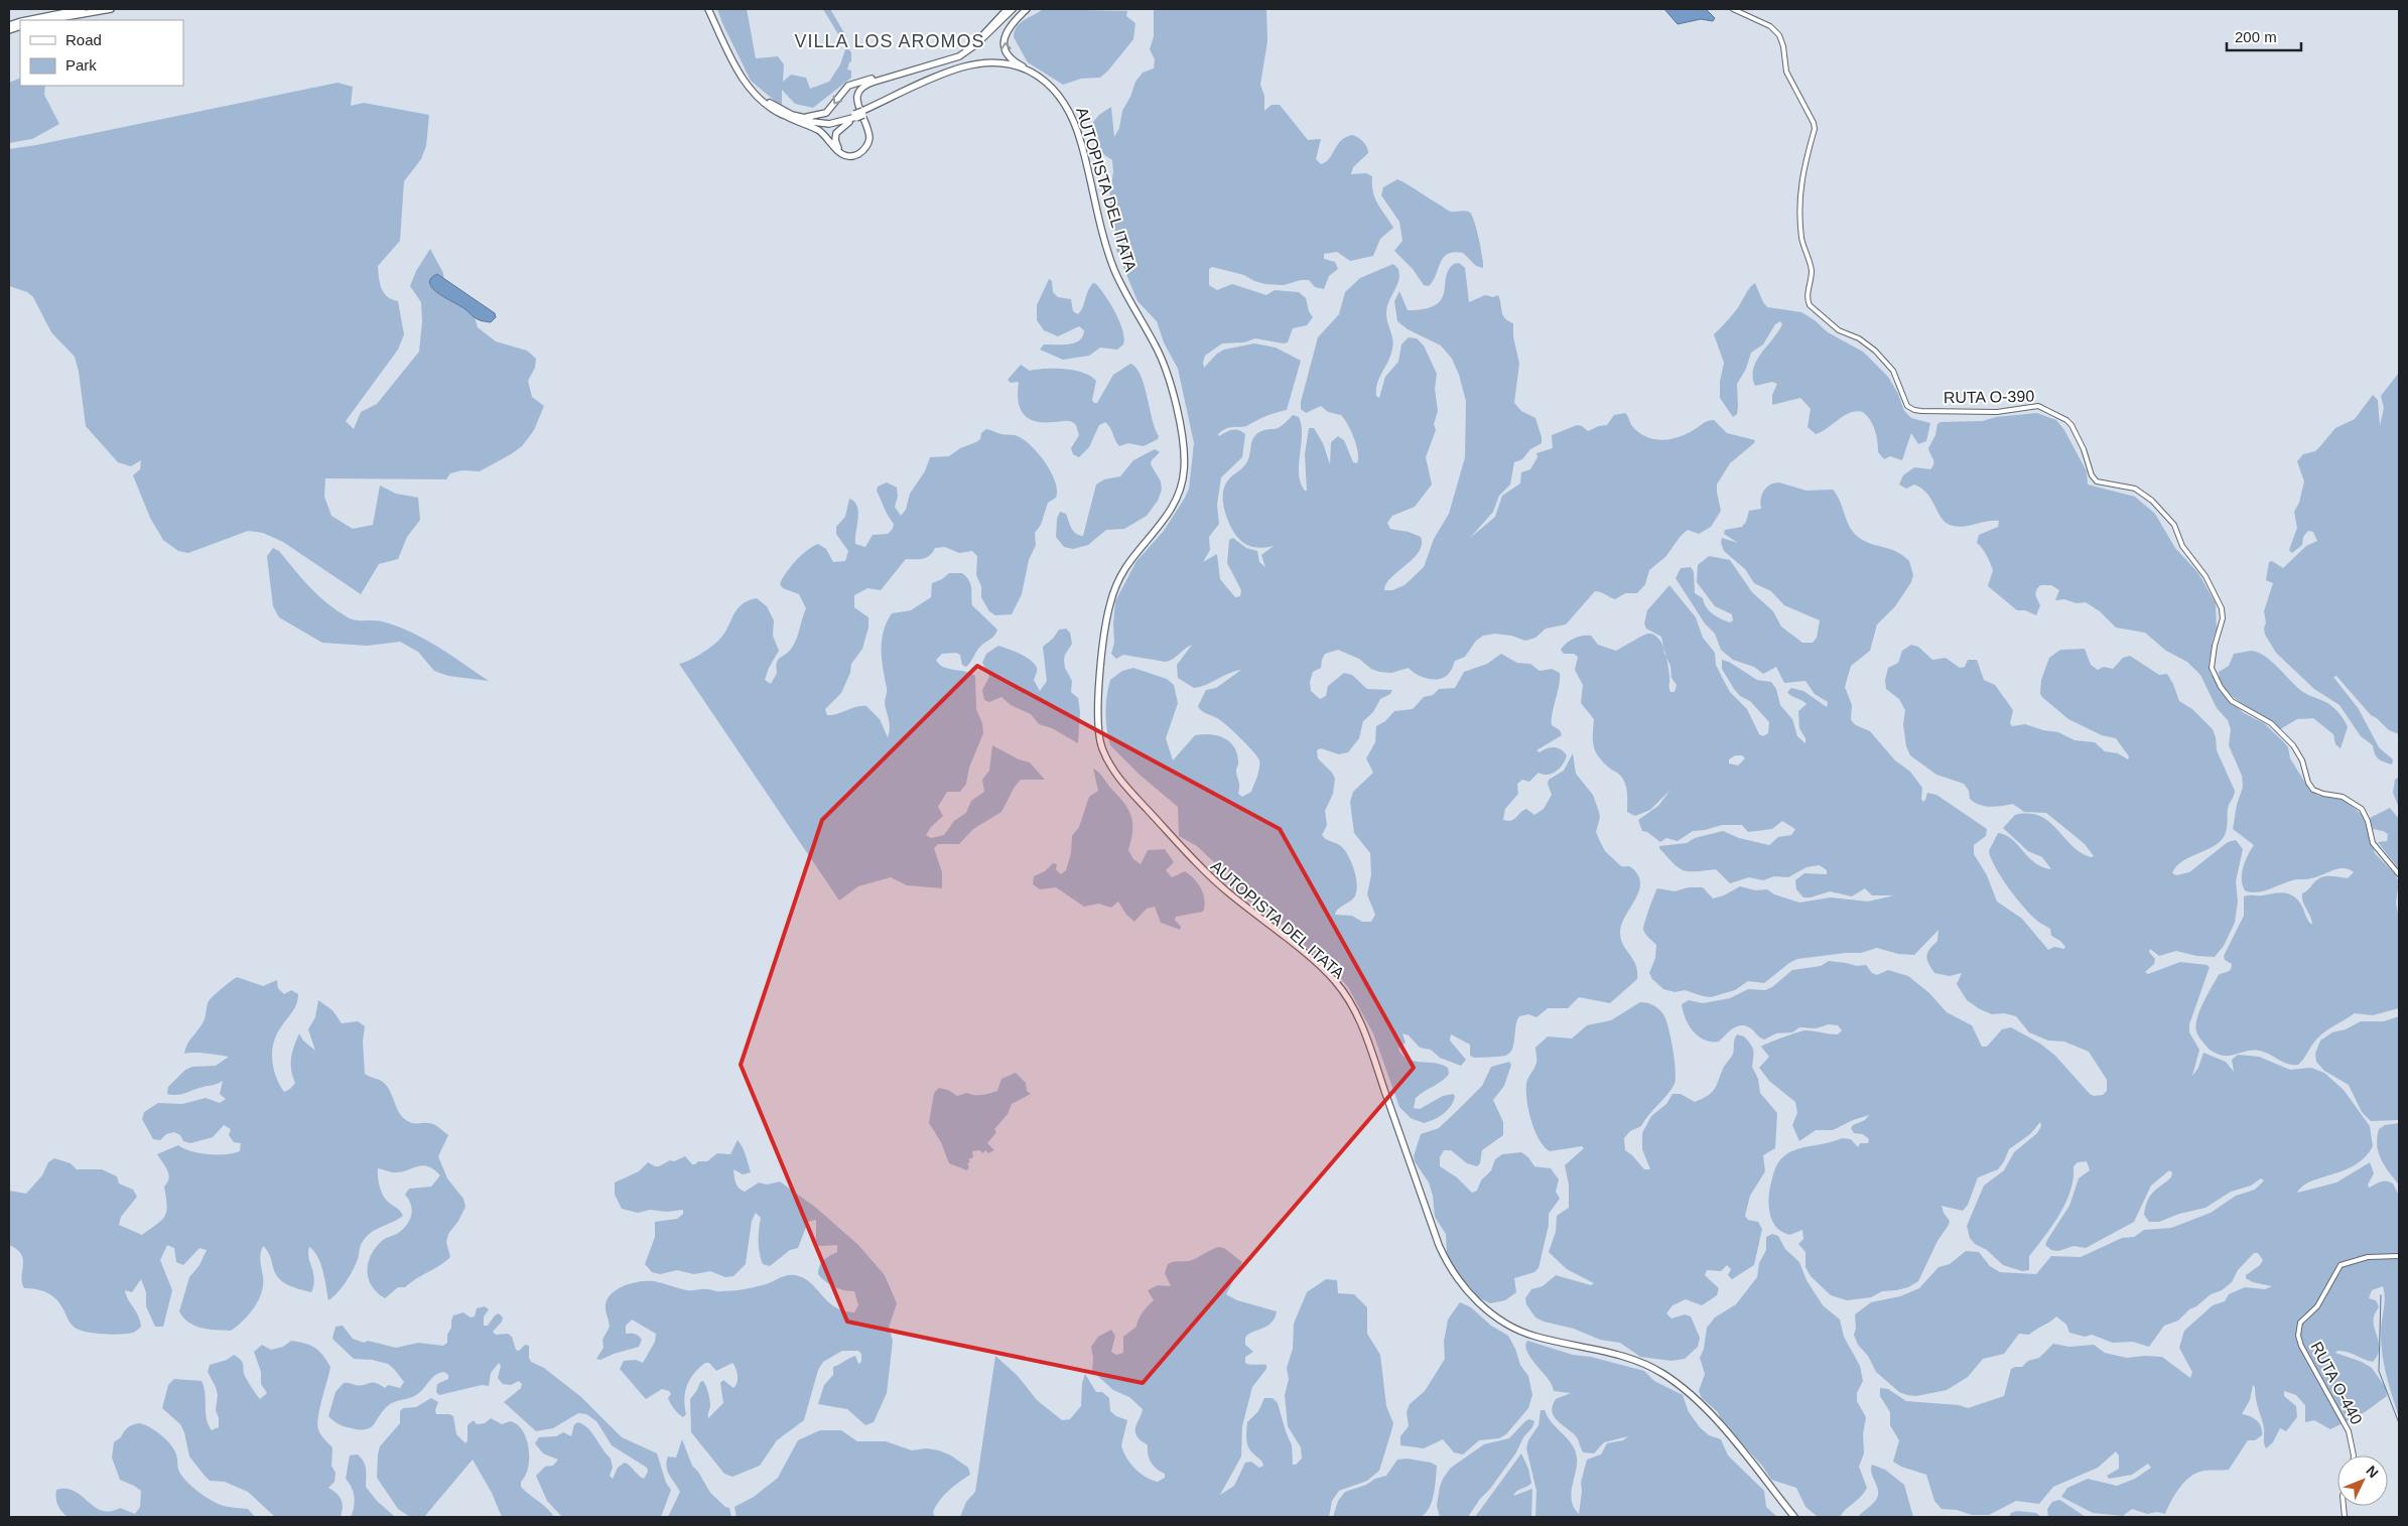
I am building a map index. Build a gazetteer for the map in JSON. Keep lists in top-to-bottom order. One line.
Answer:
{"streets":{"highway":["AUTOPISTA DEL ITATA"],"street":["RUTA O-390","RUTA O-440"]},"districts":["VILLA LOS AROMOS"],"legend":["Road","Park"],"scale_bar":"200 m","north":"top right"}
